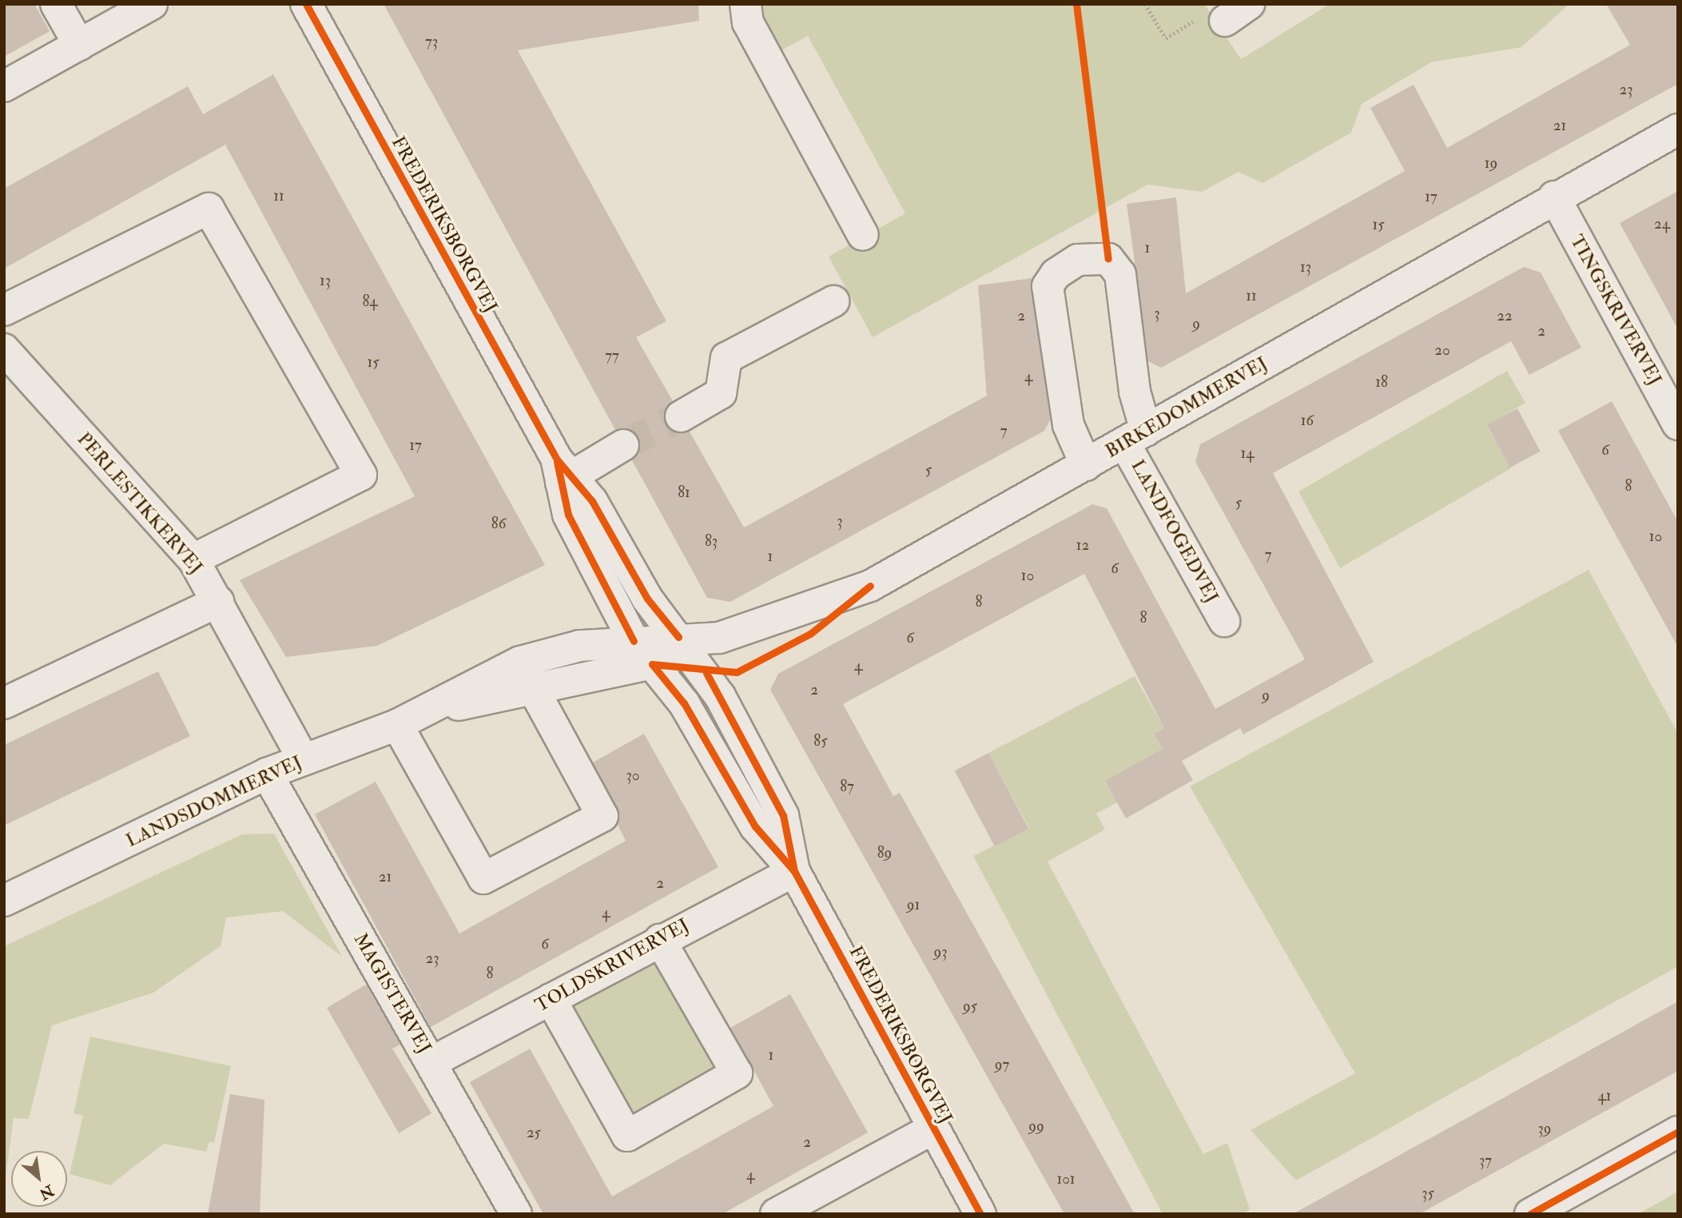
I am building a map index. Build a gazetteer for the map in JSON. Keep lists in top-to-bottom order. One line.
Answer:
{"streets":{"street":["FREDERIKSBORGVEJ","TINGSKRIVERVEJ","BIRKEDOMMERVEJ","PERLESTIKKERVEJ","LANDFOGEDVEJ","LANDSDOMMERVEJ","TOLDSKRIVERVEJ","MAGISTERVEJ"]},"crossings":[["FREDERIKSBORGVEJ","BIRKEDOMMERVEJ"],["FREDERIKSBORGVEJ","LANDSDOMMERVEJ"],["FREDERIKSBORGVEJ","TOLDSKRIVERVEJ"],["TINGSKRIVERVEJ","BIRKEDOMMERVEJ"],["BIRKEDOMMERVEJ","LANDFOGEDVEJ"],["BIRKEDOMMERVEJ","LANDSDOMMERVEJ"],["PERLESTIKKERVEJ","LANDSDOMMERVEJ"],["LANDSDOMMERVEJ","MAGISTERVEJ"],["TOLDSKRIVERVEJ","MAGISTERVEJ"]],"house_numbers":["73","23","21","19","11","17","24","15","1","13","13","11","84","3","2","22","9","2","20","77","15","4","18","16","7","17","6","14","5","8","81","5","3","86","10","83","12","7","1","6","10","8","8","6","4","2","9","85","30","87","89","21","2","91","4","6","93","23","8","95","1","97","41","99","39","25","2","37","4","101","35"],"north":"bottom right"}
